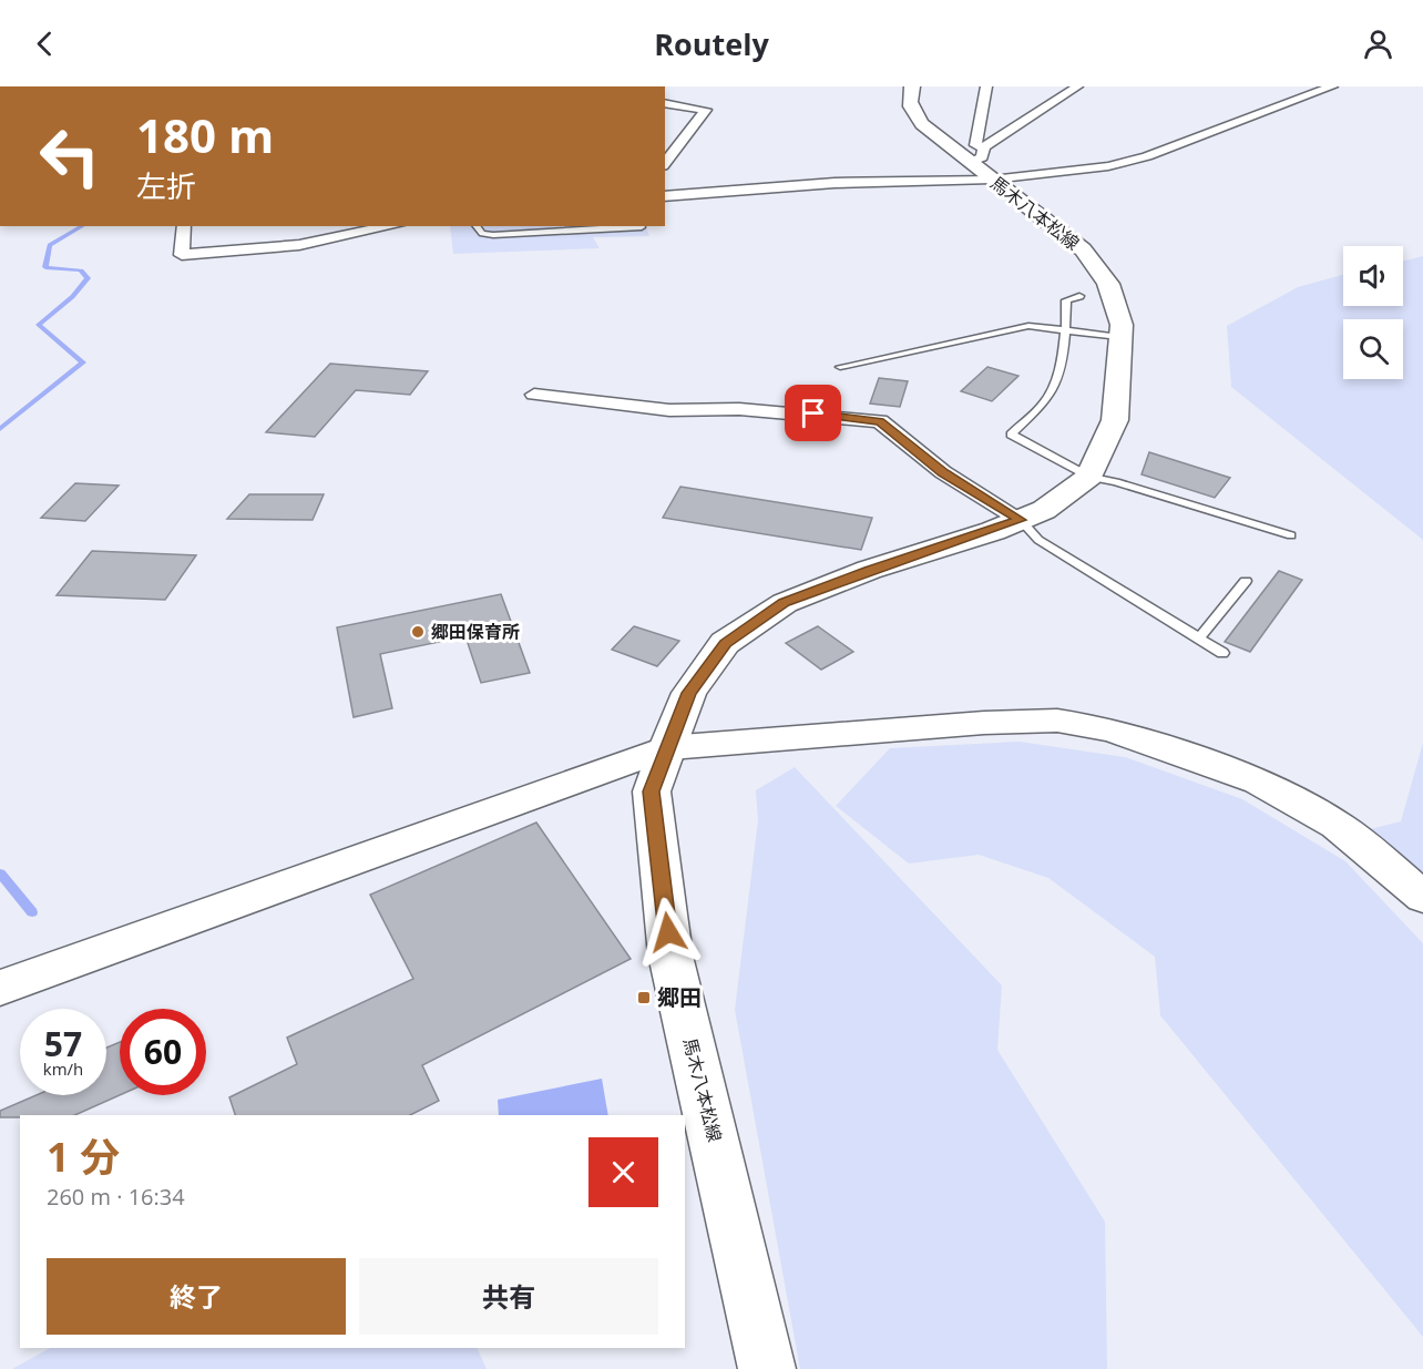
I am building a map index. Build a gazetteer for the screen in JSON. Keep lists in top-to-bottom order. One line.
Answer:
{"streets":{"main road":["馬木八本松線"]},"places":{"other":["郷田保育所"],"transit":["郷田"]},"page":{"header":"Routely","turn":["180 m","左折"],"speed":"57 km/h","limit":"60","heading":["1 分","260 m · 16:34"],"buttons":["終了","共有"]}}
